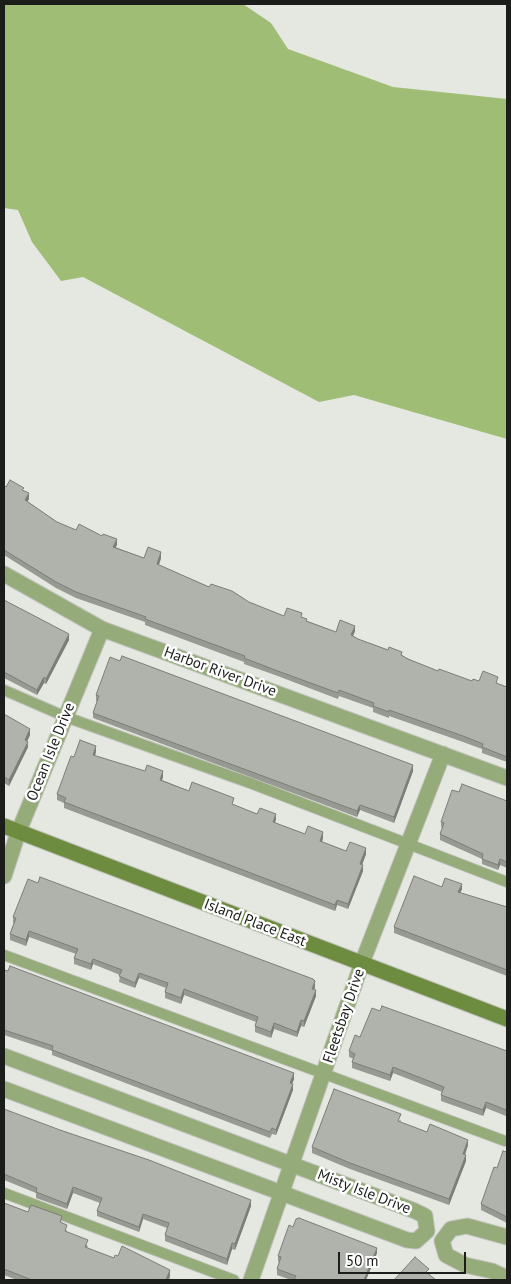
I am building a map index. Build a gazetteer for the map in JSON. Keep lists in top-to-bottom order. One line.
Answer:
{"streets":{"street":["Harbor River Drive","Ocean Isle Drive","Island Place East","Fleetsbay Drive","Misty Isle Drive"]},"crossings":[["Harbor River Drive","Ocean Isle Drive"],["Harbor River Drive","Fleetsbay Drive"],["Ocean Isle Drive","Island Place East"],["Island Place East","Fleetsbay Drive"],["Fleetsbay Drive","Misty Isle Drive"]],"scale_bar":"50 m"}
